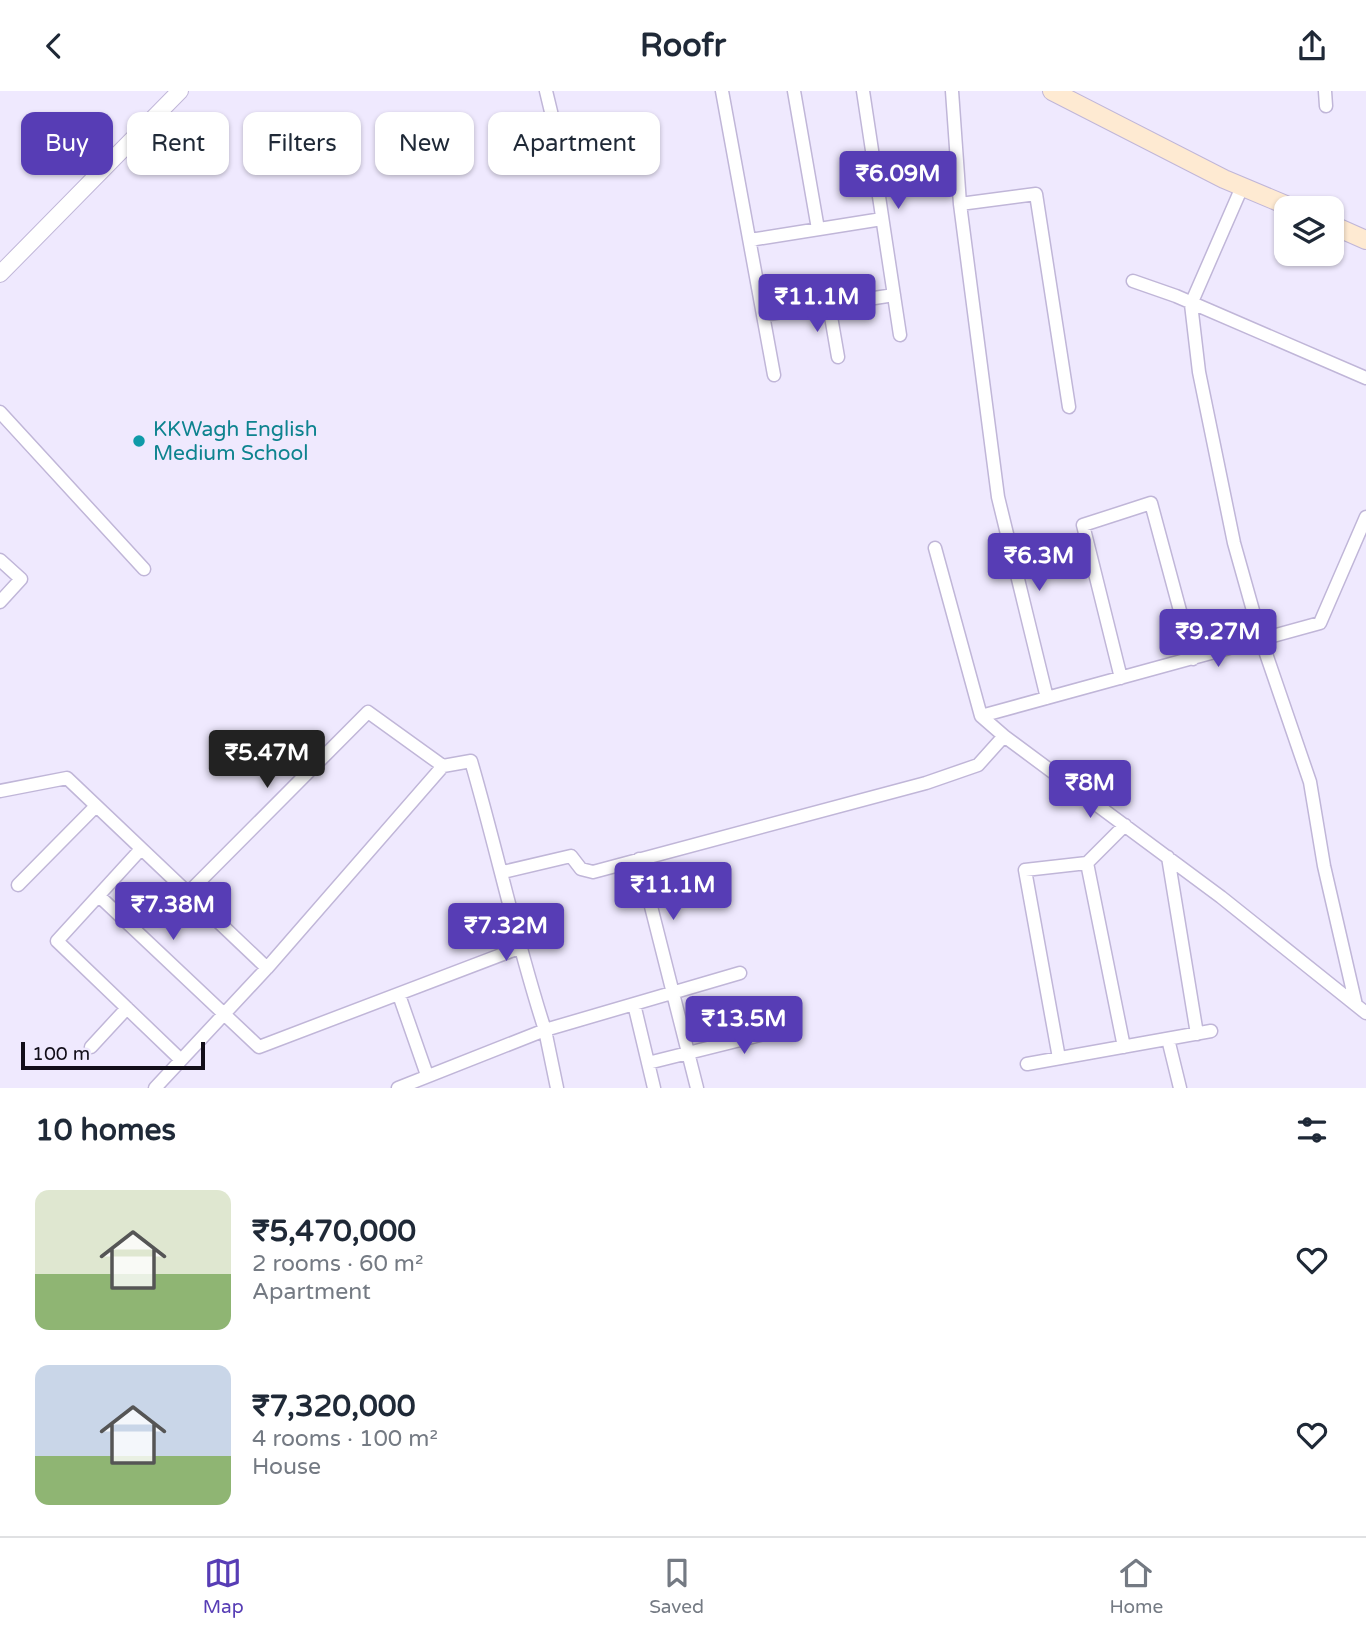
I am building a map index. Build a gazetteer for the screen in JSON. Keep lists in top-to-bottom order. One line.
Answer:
{"places":["KKWagh English Medium School"],"scale_bar":"100 m","page":{"header":"Roofr","chip":["Buy","Rent","Filters","New","Apartment"],"price":["₹6.09M","₹11.1M","₹6.3M","₹9.27M","₹5.47M","₹8M","₹11.1M","₹7.38M","₹7.32M","₹13.5M"],"scale":"100 m","heading":"10 homes","list":[{"name":"₹5,470,000","note":"2 rooms · 60 m² · Apartment"},{"name":"₹7,320,000","note":"4 rooms · 100 m² · House"}],"tabs":["Map","Saved","Home"]}}
